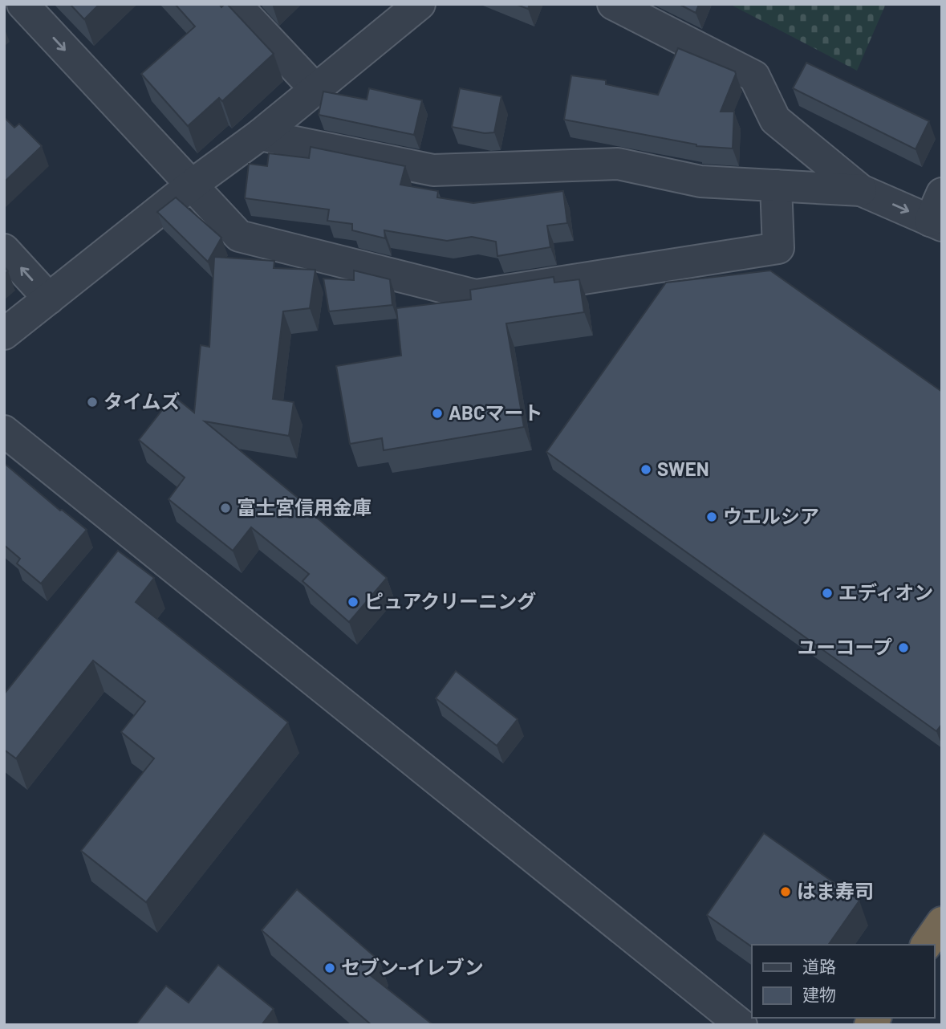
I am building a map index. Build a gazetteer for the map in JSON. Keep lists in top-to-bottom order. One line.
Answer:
{"places":["タイムズ","ABCマート","SWEN","富士宮信用金庫","ウエルシア","エディオン","ピュアクリーニング","ユーコープ","はま寿司","セブン-イレブン"],"legend":["道路","建物"]}
